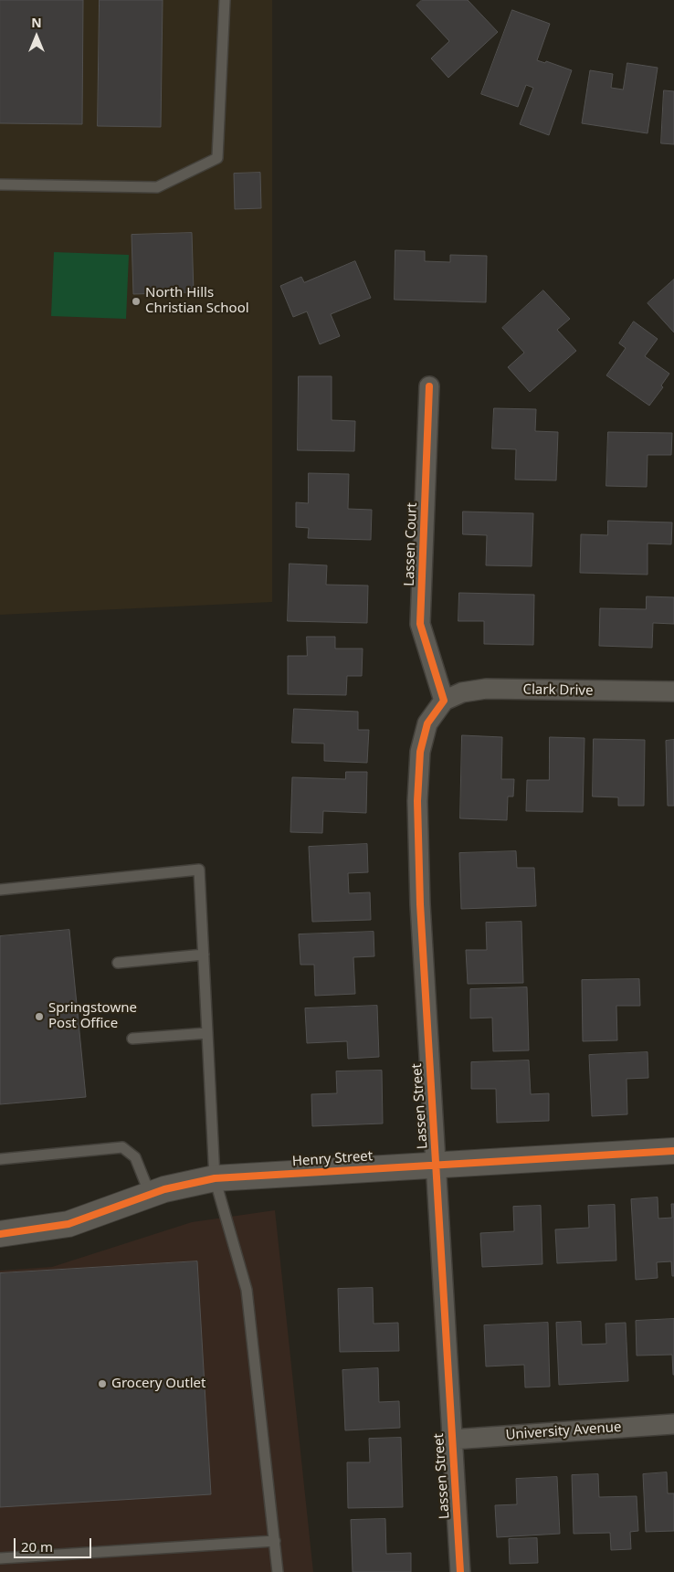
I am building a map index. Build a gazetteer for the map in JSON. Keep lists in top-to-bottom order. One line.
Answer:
{"streets":{"street":["Lassen Court","Clark Drive","Lassen Street","Henry Street","University Avenue"]},"crossings":[["Lassen Court","Clark Drive"],["Lassen Court","Lassen Street"],["Clark Drive","Lassen Street"],["Lassen Street","Henry Street"],["Lassen Street","University Avenue"]],"places":["North Hills Christian School","Springstowne Post Office","Grocery Outlet"],"scale_bar":"20 m","north":"top"}
